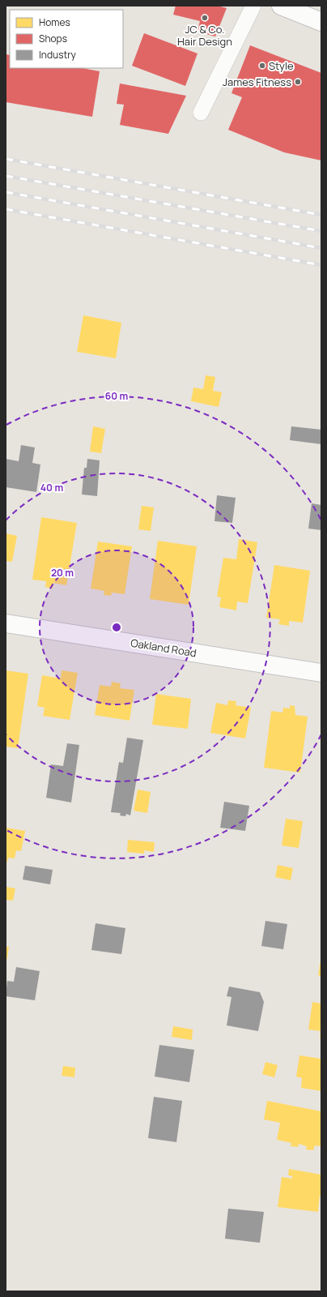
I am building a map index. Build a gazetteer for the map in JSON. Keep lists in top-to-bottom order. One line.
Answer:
{"streets":{"street":["Oakland Road"]},"places":["JC & Co. Hair Design","Style","James Fitness"],"legend":["Homes","Shops","Industry"],"rings":["60 m","40 m","20 m"]}
